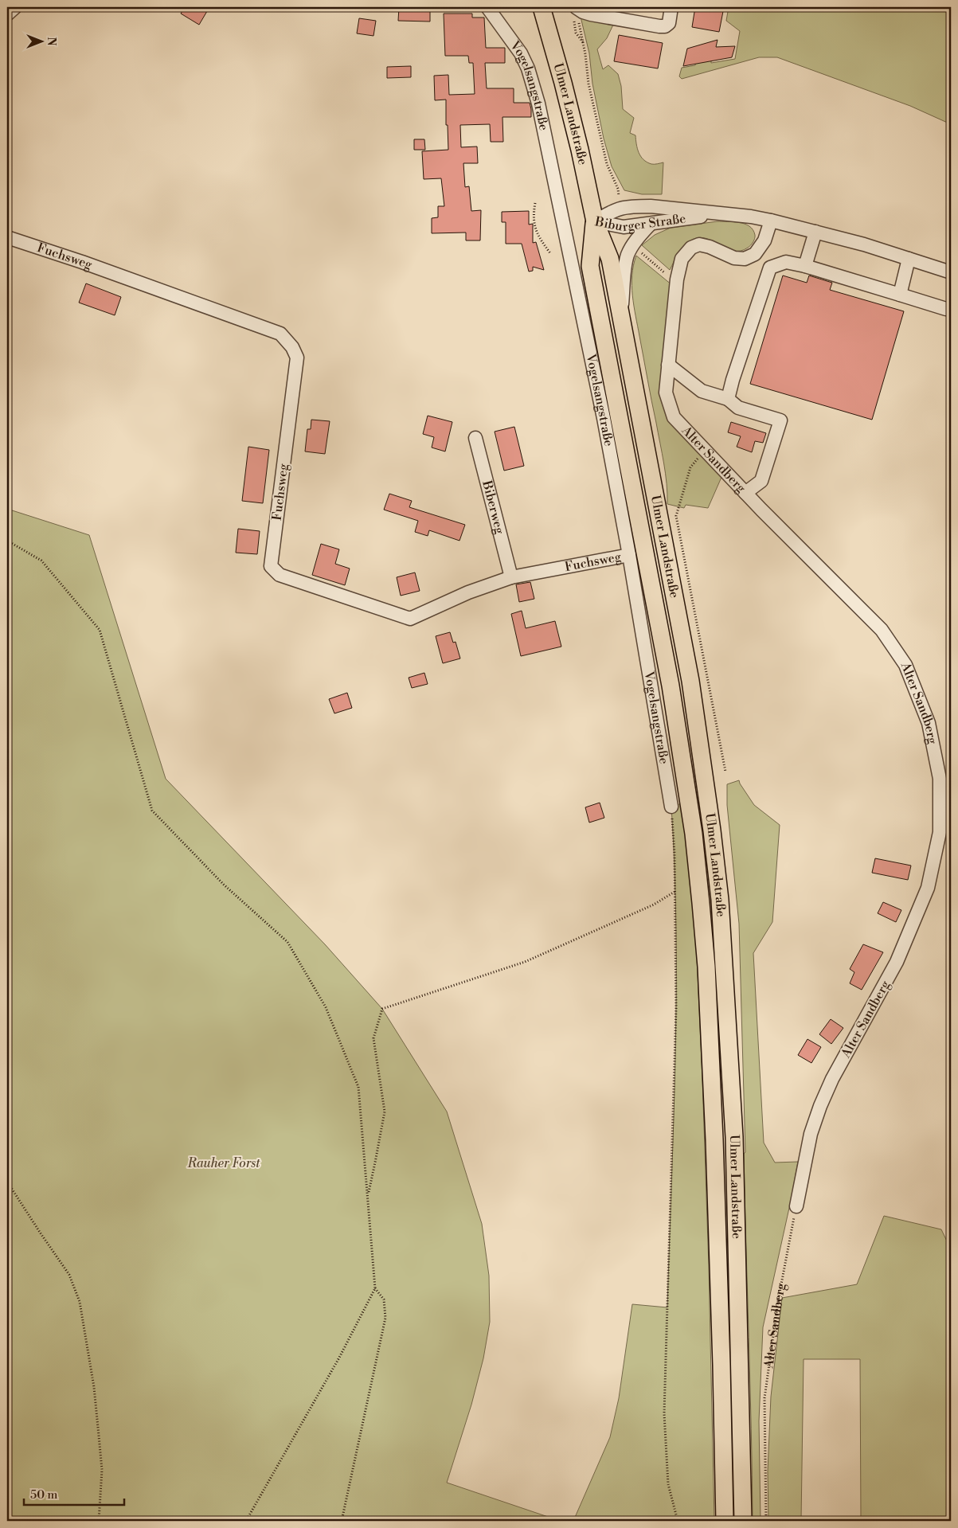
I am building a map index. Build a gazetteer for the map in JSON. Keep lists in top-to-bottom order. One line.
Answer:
{"streets":{"main road":["Ulmer Landstraße"],"street":["Vogelsangstraße","Biburger Straße","Fuchsweg","Alter Sandberg","Biberweg"]},"crossings":[["Vogelsangstraße","Fuchsweg"],["Ulmer Landstraße","Biburger Straße"],["Biburger Straße","Alter Sandberg"],["Fuchsweg","Biberweg"]],"parks":["Rauher Forst"],"scale_bar":"50 m","north":"right"}
